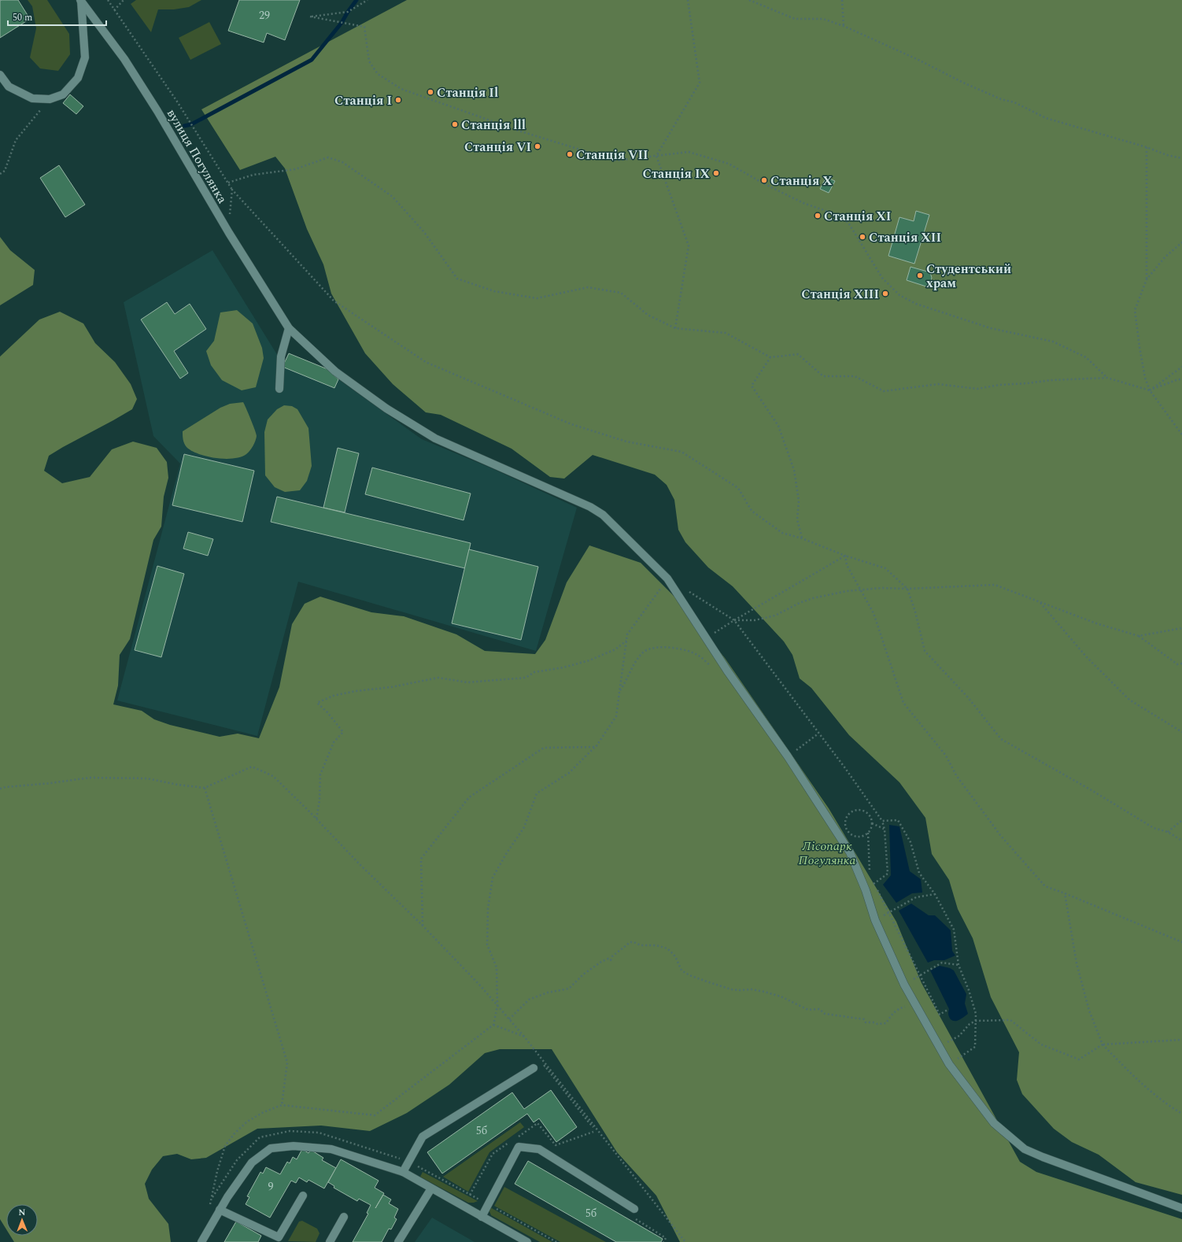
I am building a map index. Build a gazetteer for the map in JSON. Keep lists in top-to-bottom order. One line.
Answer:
{"streets":{"street":["вулиця Погулянка"]},"parks":["Лісопарк Погулянка"],"places":["Cтанція Il","Cтанція I","Cтанція lll","Станція VI","Станція VII","Cтанція IX","Cтанція X","Cтанція XI","Cтанція XII","Студентський храм","Cтанція XIII"],"house_numbers":["29","5б","9","5б"],"scale_bar":"50 m","north":"top"}
